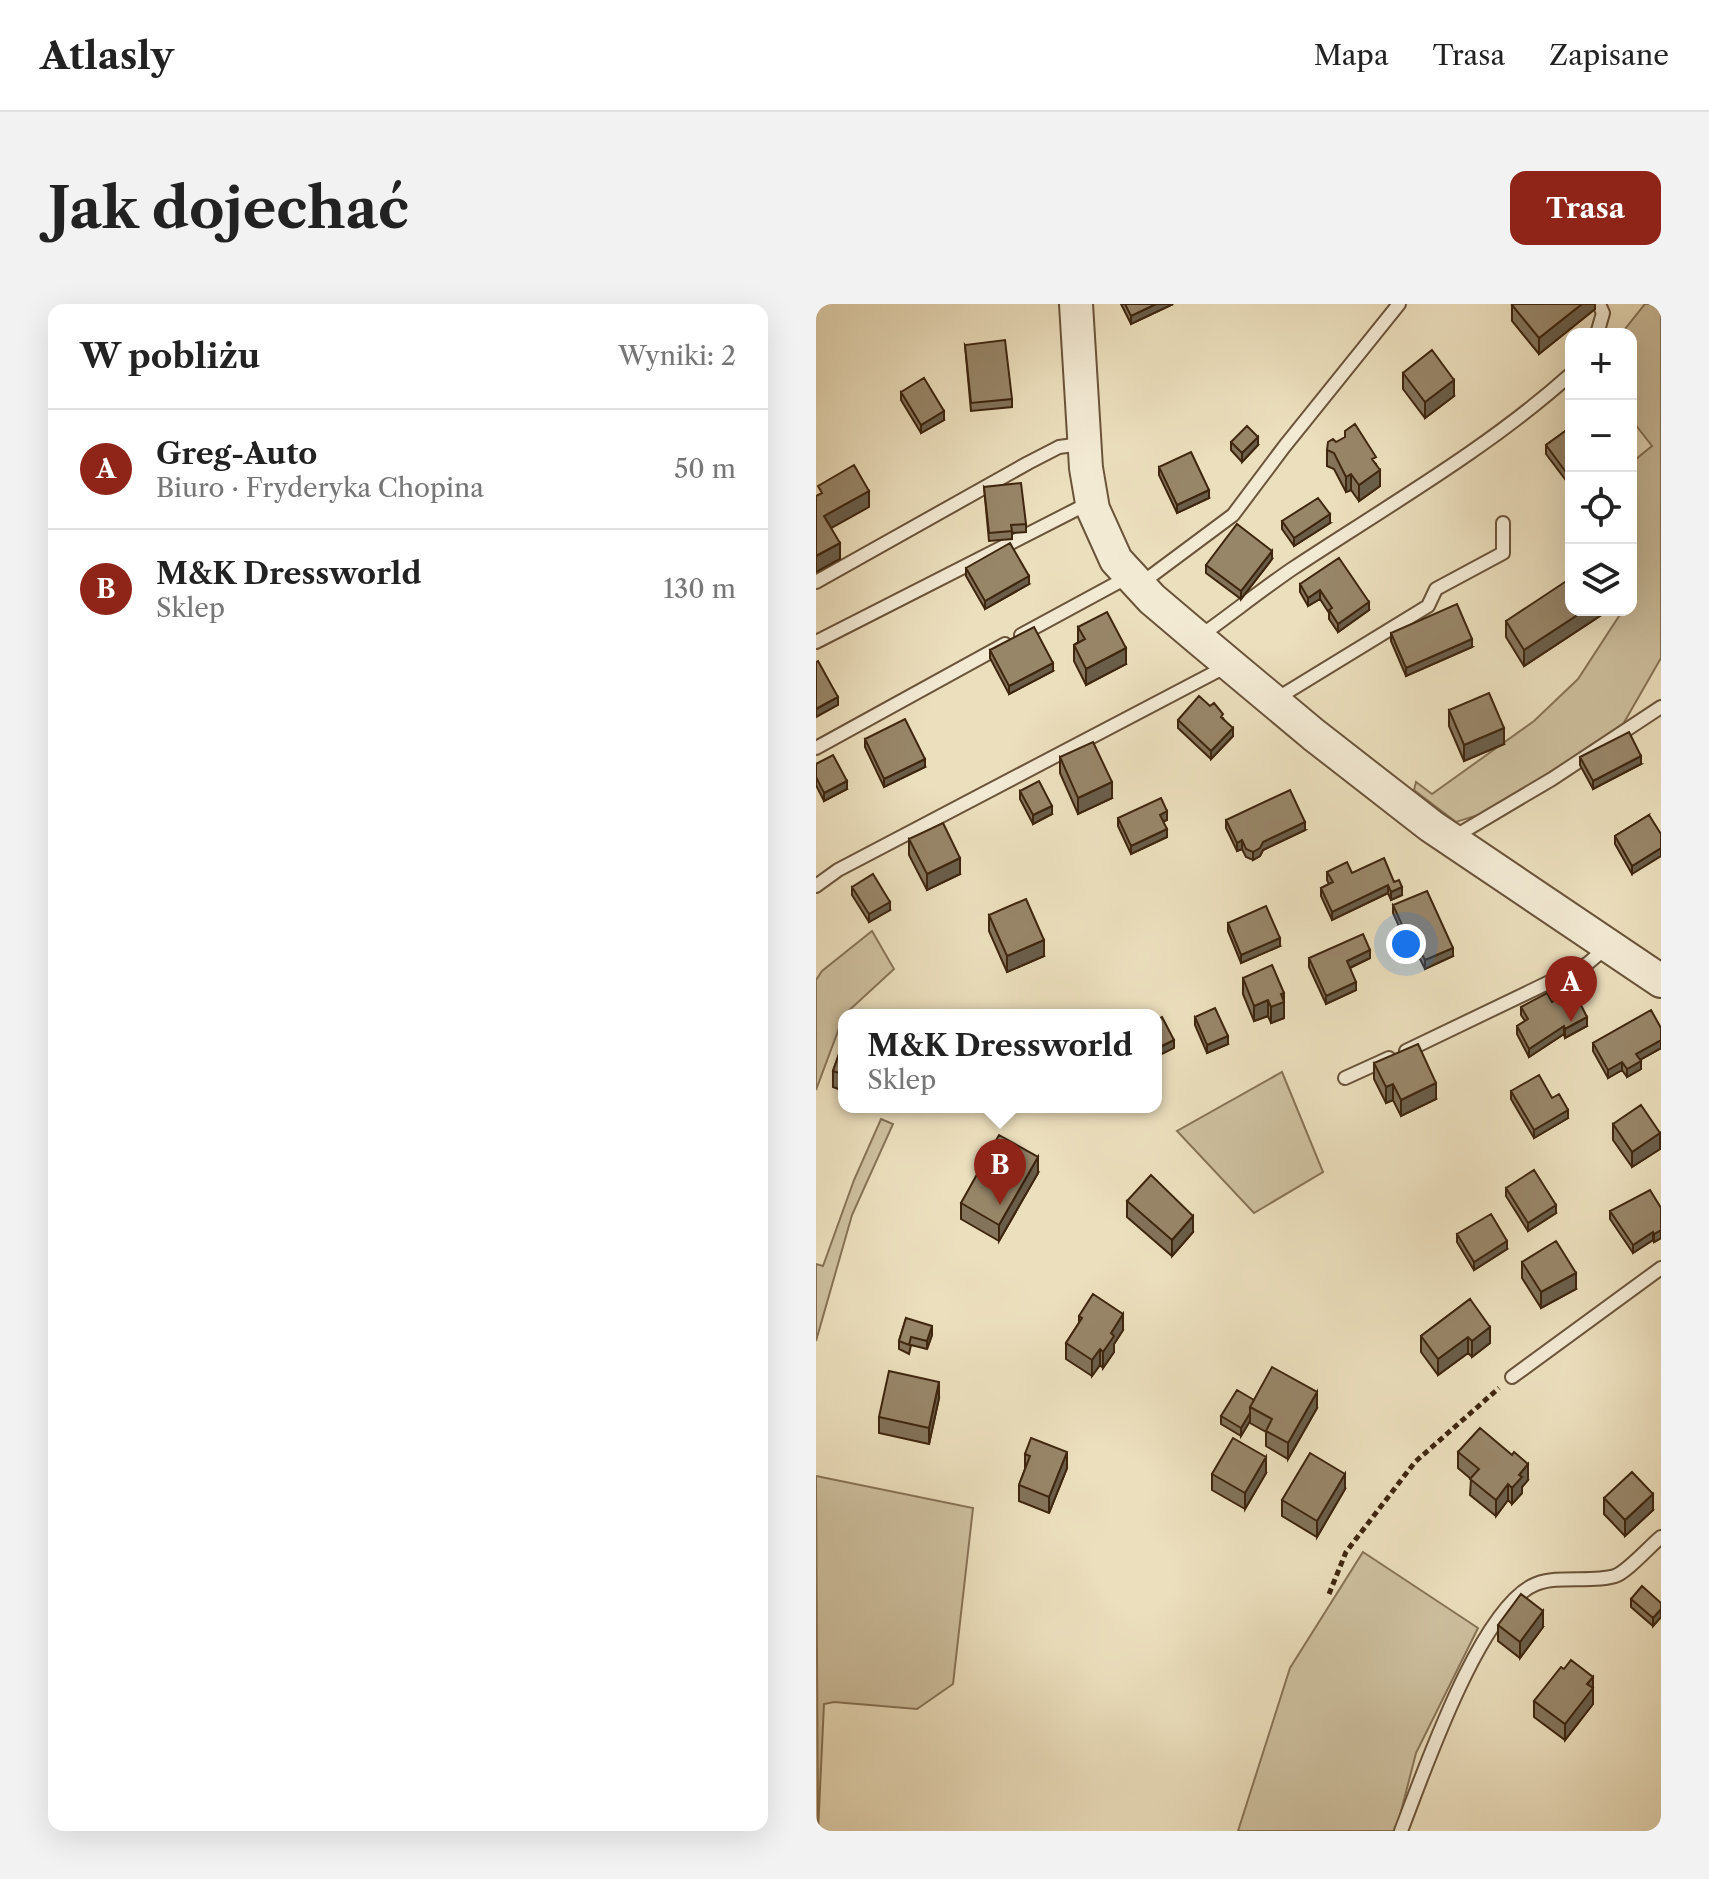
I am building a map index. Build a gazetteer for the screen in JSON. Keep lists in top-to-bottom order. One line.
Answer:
{"page":{"header":"Atlasly","nav":["Mapa","Trasa","Zapisane"],"buttons":"Trasa","title":"Jak dojechać","heading":["W pobliżu","Wyniki: 2"],"map_buttons":["+","−"],"list":[{"mark":"A","name":"Greg-Auto","note":"Biuro · Fryderyka Chopina","value":"50 m"},{"mark":"B","name":"M&K Dressworld","note":"Sklep","value":"130 m"}],"pins":["A","B"],"popup":["M&K Dressworld","Sklep"]}}
